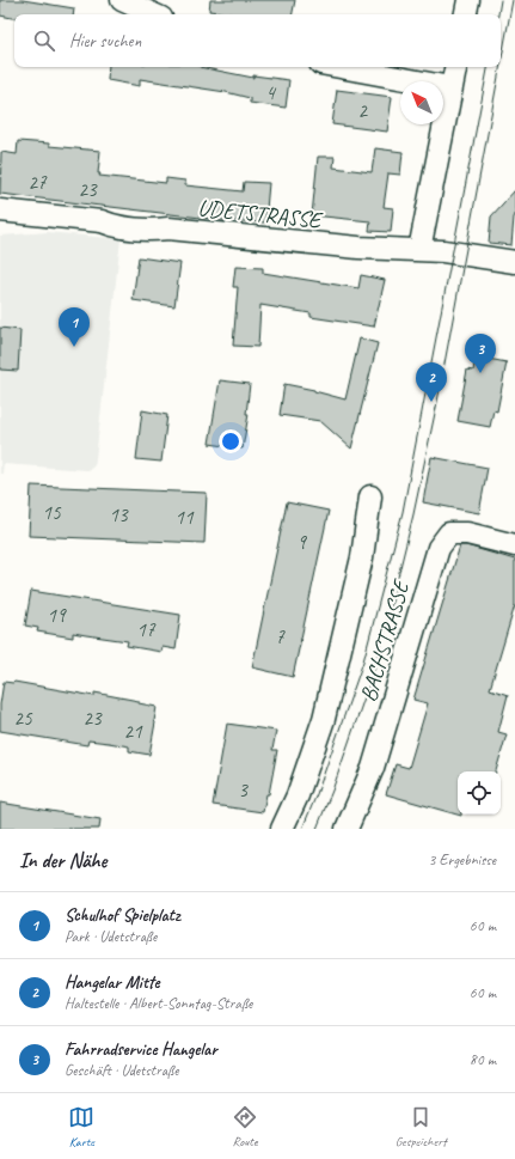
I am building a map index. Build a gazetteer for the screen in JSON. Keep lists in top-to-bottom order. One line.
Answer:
{"streets":{"street":["UDETSTRASSE","BACHSTRASSE"]},"house_numbers":["4","2","27","23","15","13","11","9","19","17","7","25","23","21","3"],"north":"top left","page":{"search":"Hier suchen","pins":["1","3","2"],"heading":["In der Nähe","3 Ergebnisse"],"list":[{"mark":"1","name":"Schulhof Spielplatz","note":"Park · Udetstraße","value":"60 m"},{"mark":"2","name":"Hangelar Mitte","note":"Haltestelle · Albert-Sonntag-Straße","value":"60 m"},{"mark":"3","name":"Fahrradservice Hangelar","note":"Geschäft · Udetstraße","value":"80 m"}],"nav":["Karte","Route","Gespeichert"]}}
